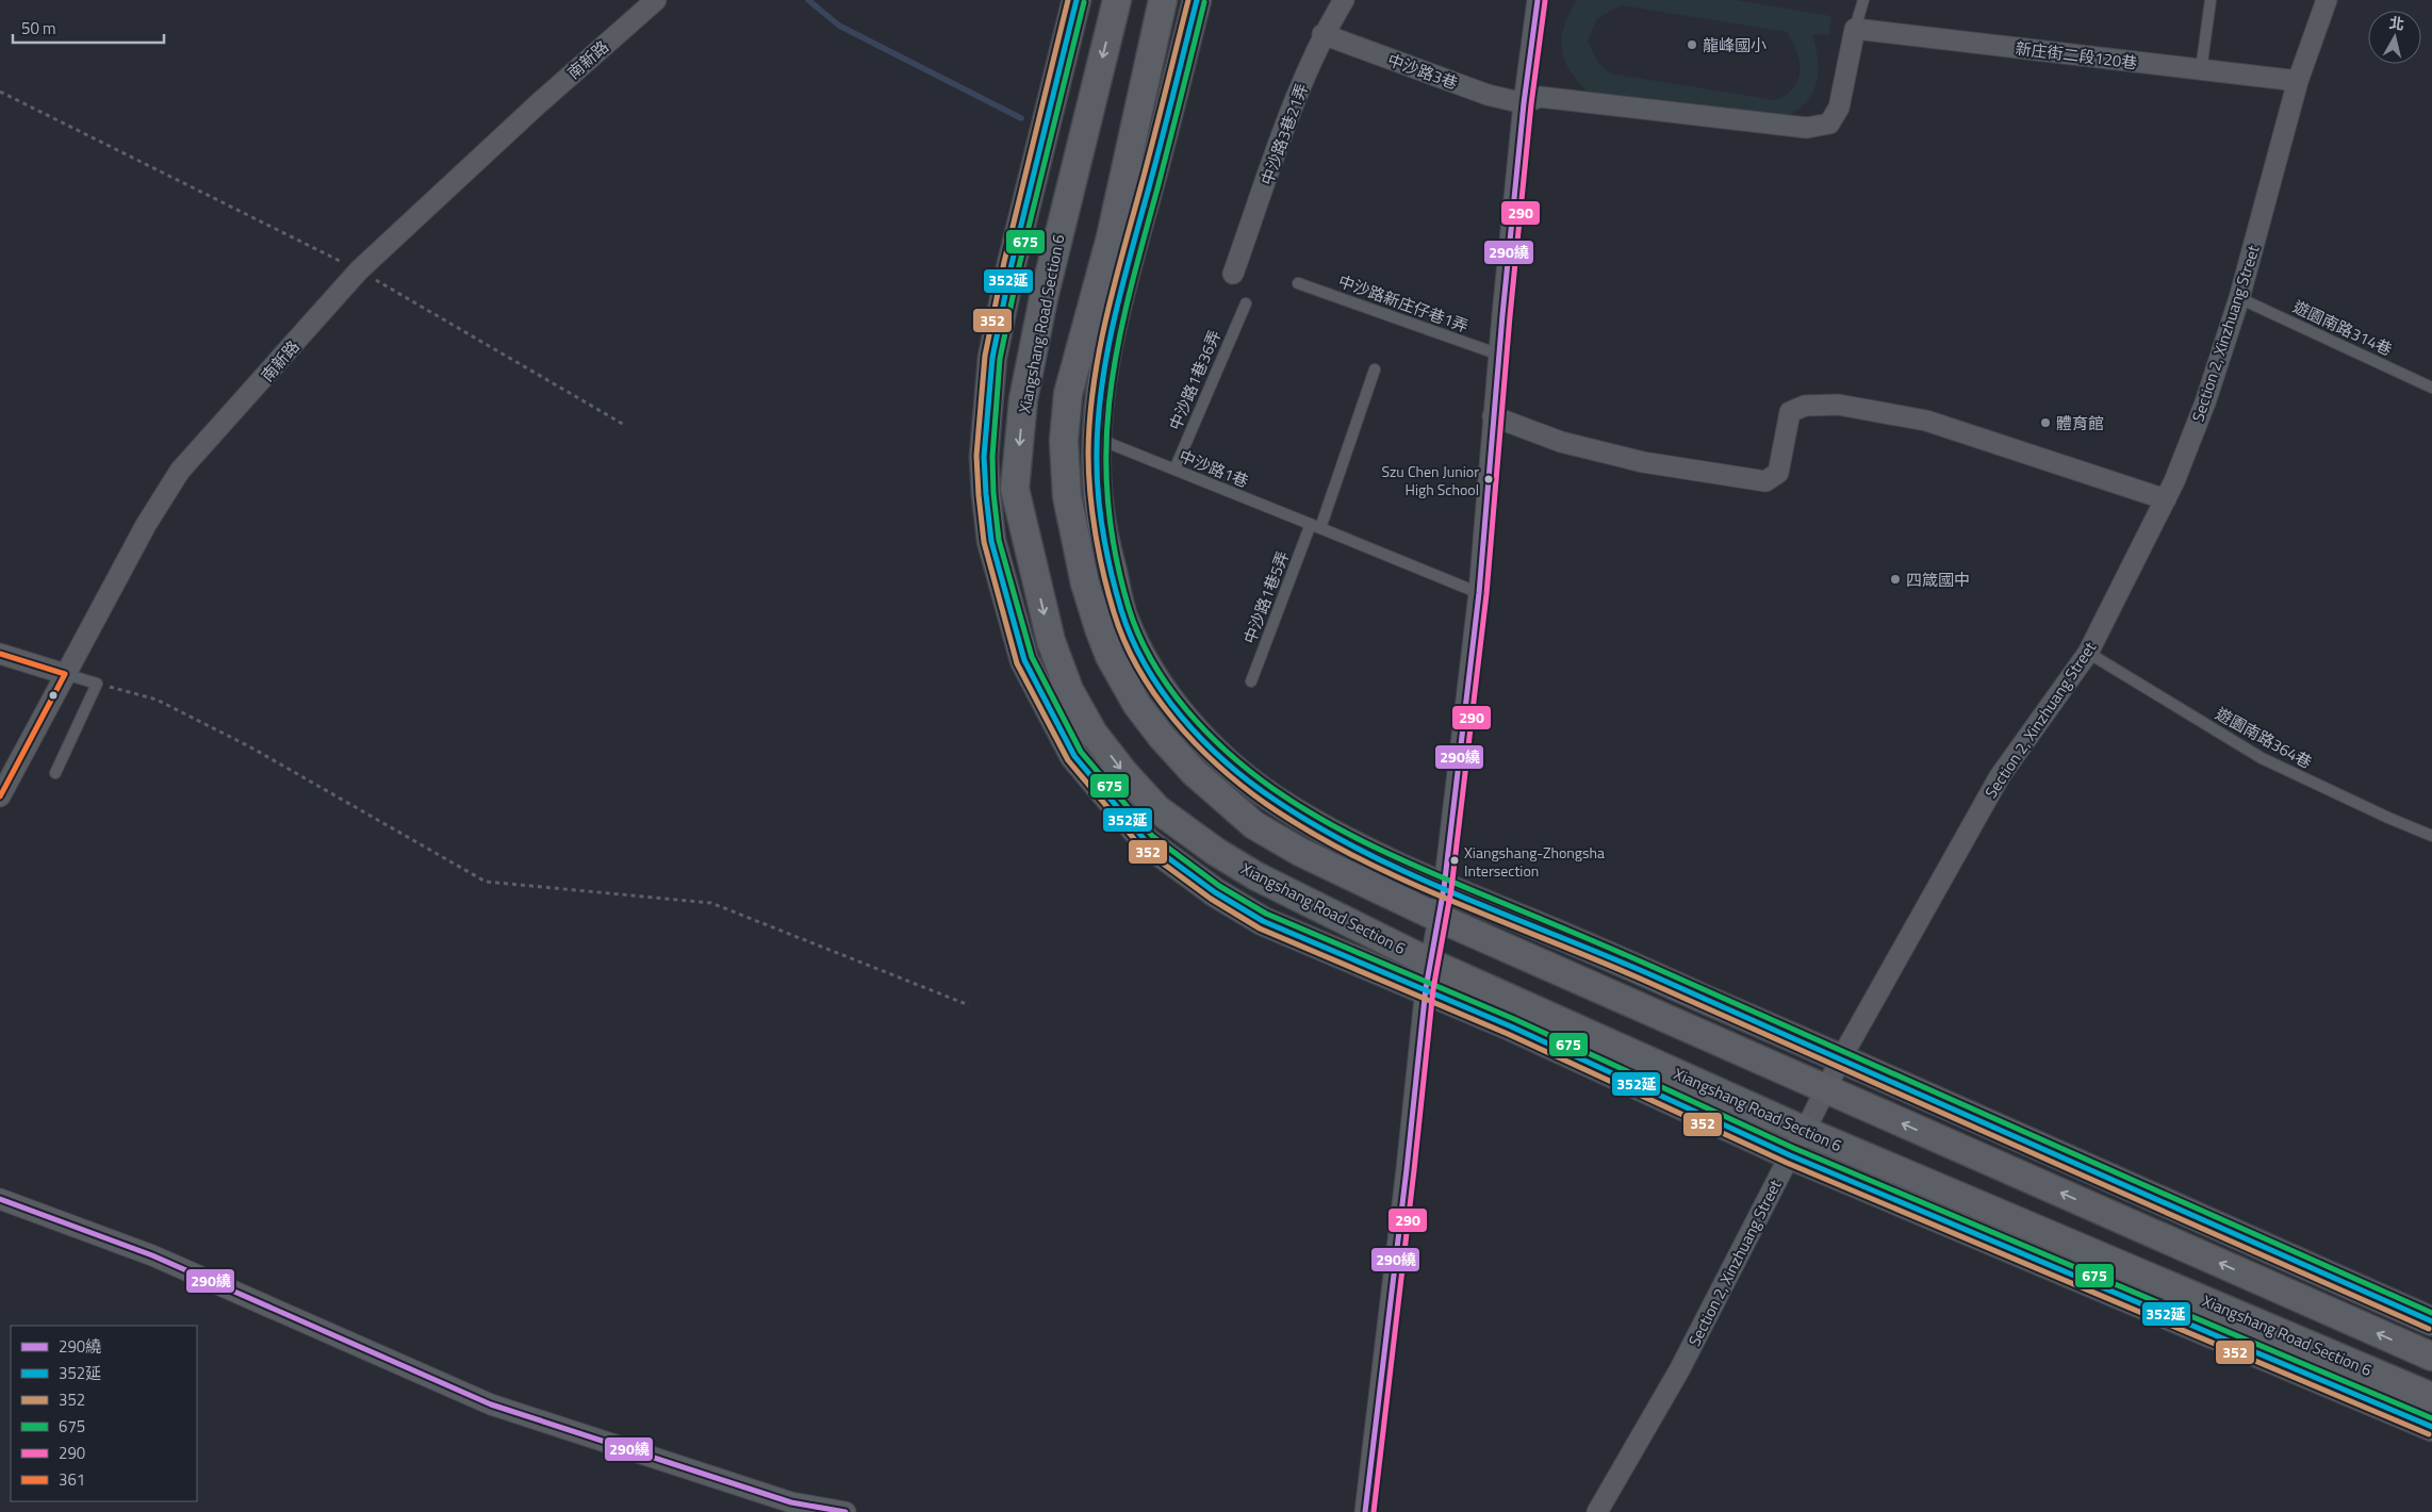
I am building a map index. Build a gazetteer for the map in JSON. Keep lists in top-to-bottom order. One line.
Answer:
{"streets":{"main road":["Xiangshang Road Section 6"],"street":["新庄街二段120巷","南新路","中沙路3巷","中沙路3巷21弄","Section 2, Xinzhuang Street"],"lane":["中沙路新庄仔巷1弄","遊園南路314巷","中沙路1巷36弄","中沙路1巷","中沙路1巷5弄","遊園南路364巷"]},"crossings":[["新庄街二段120巷","Section 2, Xinzhuang Street"],["中沙路3巷","中沙路3巷21弄"],["Xiangshang Road Section 6","Section 2, Xinzhuang Street"],["遊園南路314巷","Section 2, Xinzhuang Street"],["Section 2, Xinzhuang Street","遊園南路364巷"],["中沙路1巷36弄","中沙路1巷"],["中沙路1巷","中沙路1巷5弄"]],"places":["龍峰國小","體育館","Szu Chen Junior High School","四箴國中","Xiangshang-Zhongsha Intersection"],"lines":["transit line 290繞","transit line 352延","transit line 352","transit line 290","transit line 675","transit line 361"],"legend":["290繞","352延","352","675","290","361"],"scale_bar":"50 m","north":"top"}
